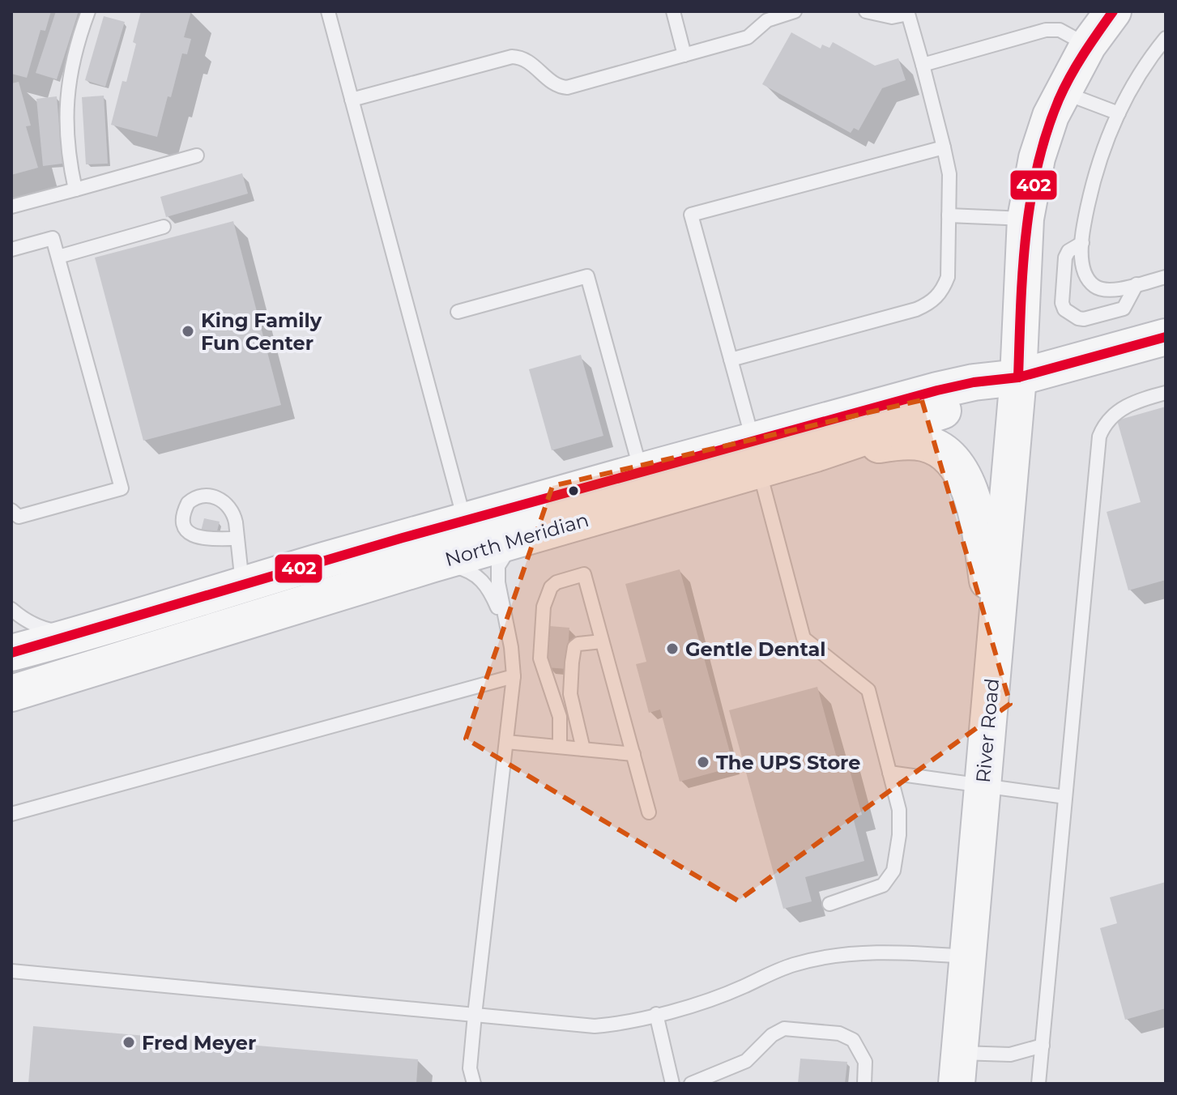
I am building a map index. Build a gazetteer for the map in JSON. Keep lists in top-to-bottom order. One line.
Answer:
{"streets":{"main road":["North Meridian","River Road"]},"crossings":[["North Meridian","River Road"]],"places":["King Family Fun Center","Gentle Dental","The UPS Store","Fred Meyer"],"lines":["transit line 402"]}
